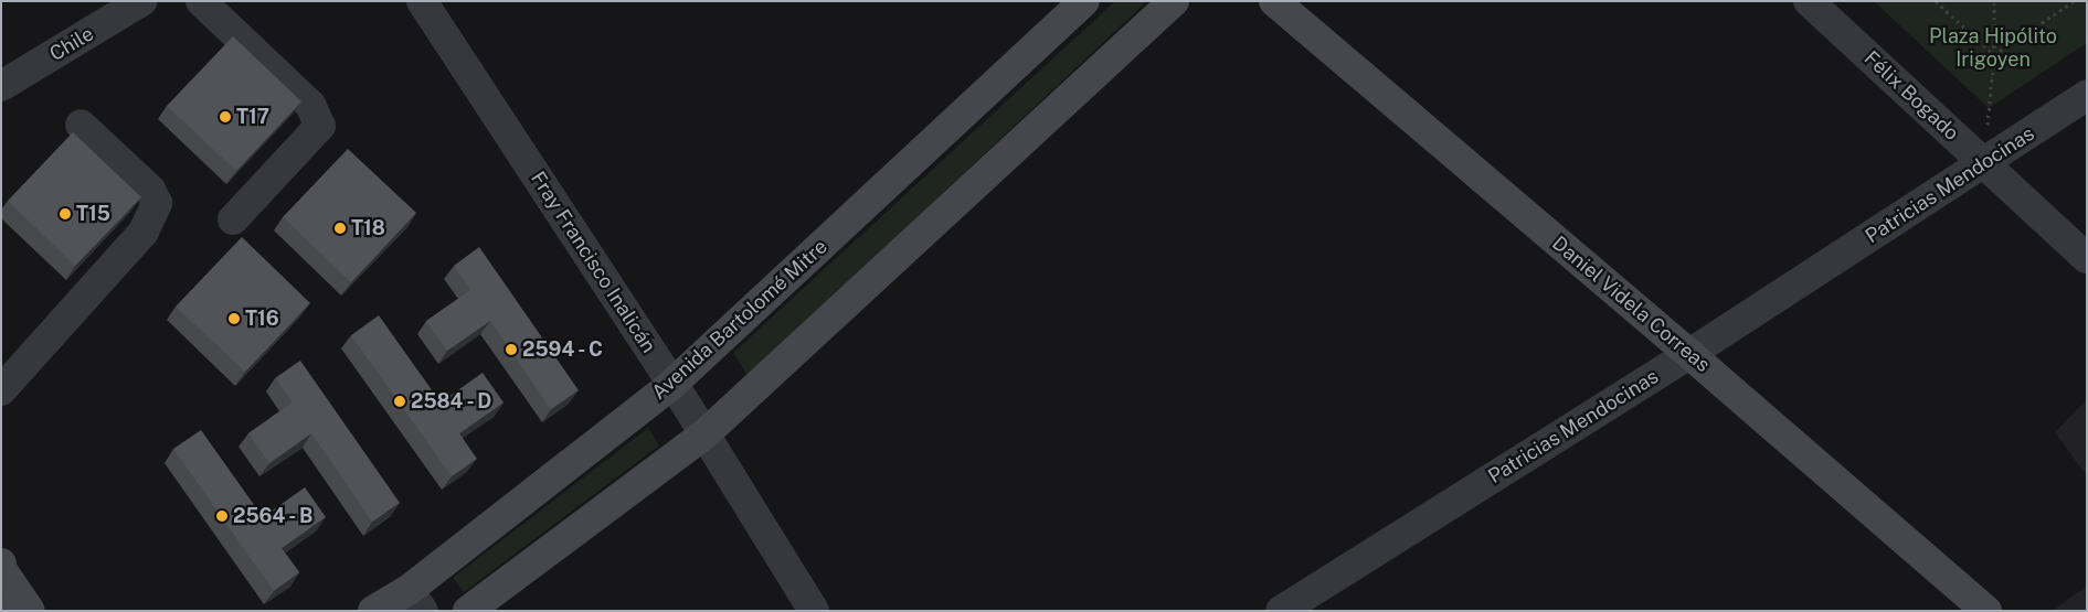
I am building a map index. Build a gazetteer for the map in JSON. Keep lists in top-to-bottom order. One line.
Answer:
{"streets":{"street":["Chile","Félix Bogado","Patricias Mendocinas","Fray Francisco Inalicán","Daniel Videla Correas","Avenida Bartolomé Mitre"]},"crossings":[["Félix Bogado","Patricias Mendocinas"],["Patricias Mendocinas","Daniel Videla Correas"],["Fray Francisco Inalicán","Avenida Bartolomé Mitre"]],"parks":["Plaza Hipólito Irigoyen"],"places":["T17","T15","T18","T16","2594 - C","2584 - D","2564 - B"]}
